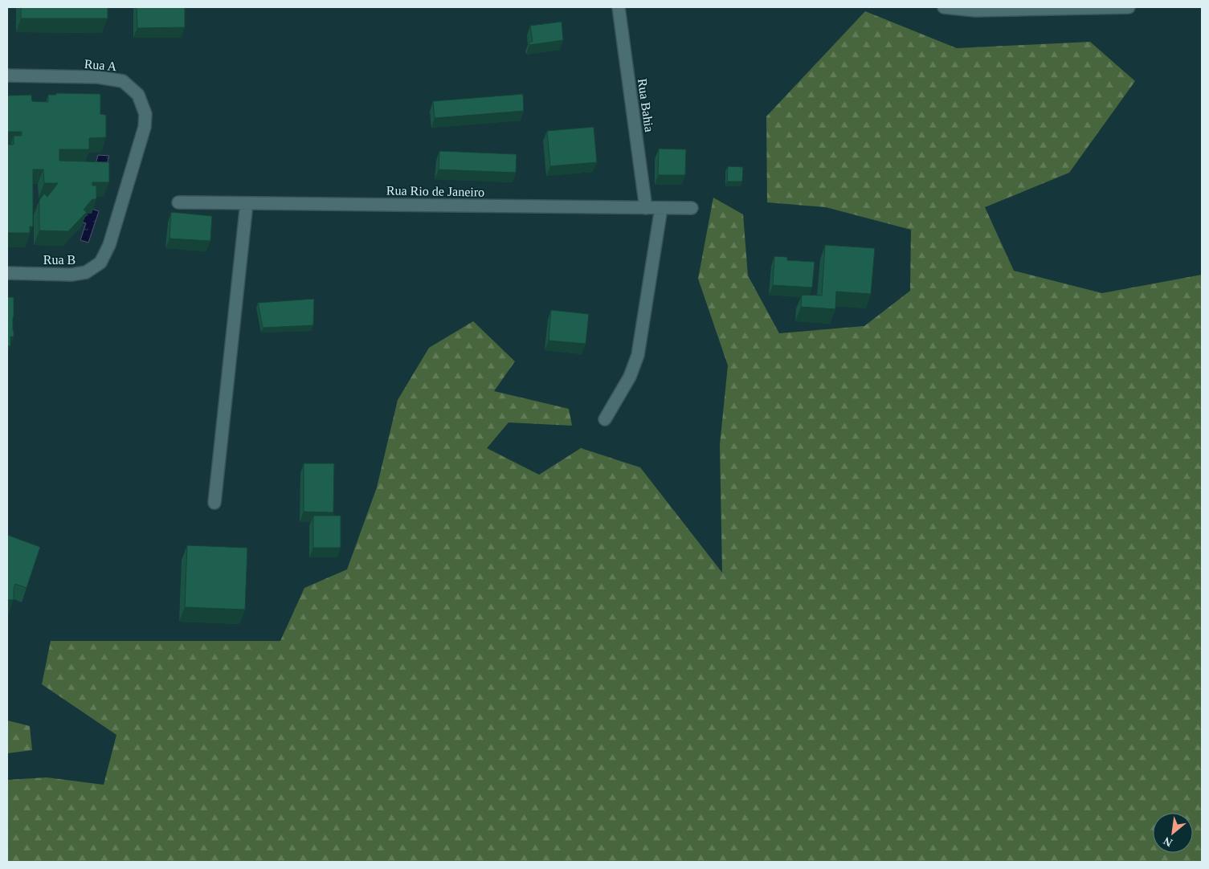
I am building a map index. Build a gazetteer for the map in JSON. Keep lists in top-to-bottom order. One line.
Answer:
{"streets":{"street":["Rua A","Rua Bahia","Rua Rio de Janeiro","Rua B"]},"crossings":[["Rua A","Rua B"],["Rua Bahia","Rua Rio de Janeiro"]],"north":"bottom left"}
